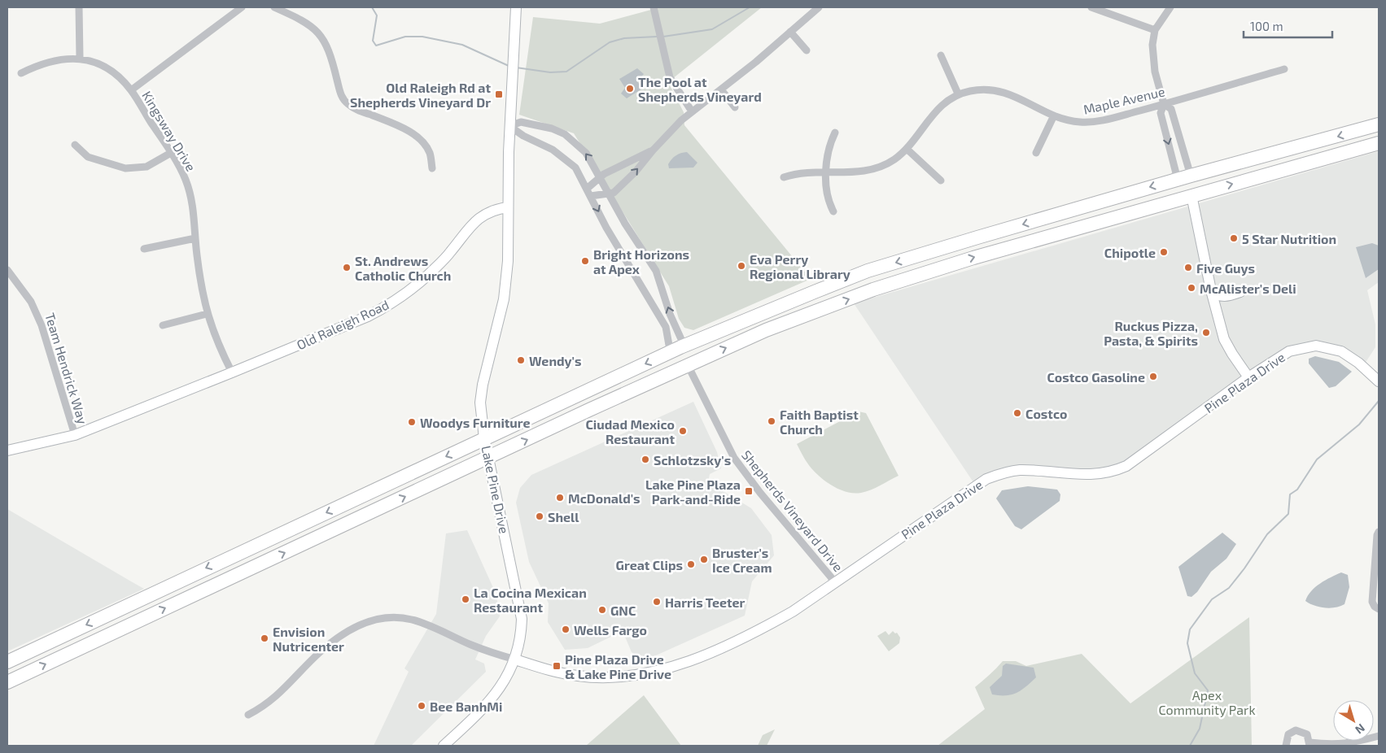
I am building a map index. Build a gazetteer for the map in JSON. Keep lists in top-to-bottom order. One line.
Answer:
{"streets":{"street":["Maple Avenue","Kingsway Drive","Old Raleigh Road","Team Hendrick Way","Pine Plaza Drive","Lake Pine Drive","Shepherds Vineyard Drive"]},"crossings":[["Kingsway Drive","Old Raleigh Road"],["Old Raleigh Road","Team Hendrick Way"],["Old Raleigh Road","Lake Pine Drive"],["Pine Plaza Drive","Lake Pine Drive"],["Pine Plaza Drive","Shepherds Vineyard Drive"]],"parks":["Apex Community Park"],"places":{"other":["The Pool at Shepherds Vineyard","5 Star Nutrition","Chipotle","Bright Horizons at Apex","Eva Perry Regional Library","St. Andrews Catholic Church","Five Guys","McAlister's Deli","Ruckus Pizza, Pasta, & Spirits","Wendy's","Costco Gasoline","Costco","Faith Baptist Church","Woodys Furniture","Ciudad Mexico Restaurant","Schlotzsky's","McDonald's","Shell","Bruster's Ice Cream","Great Clips","La Cocina Mexican Restaurant","Harris Teeter","GNC","Wells Fargo","Envision Nutricenter","Bee BanhMi"],"transit":["Old Raleigh Rd at Shepherds Vineyard Dr","Lake Pine Plaza Park-and-Ride","Pine Plaza Drive & Lake Pine Drive"]},"scale_bar":"100 m","north":"bottom right"}
